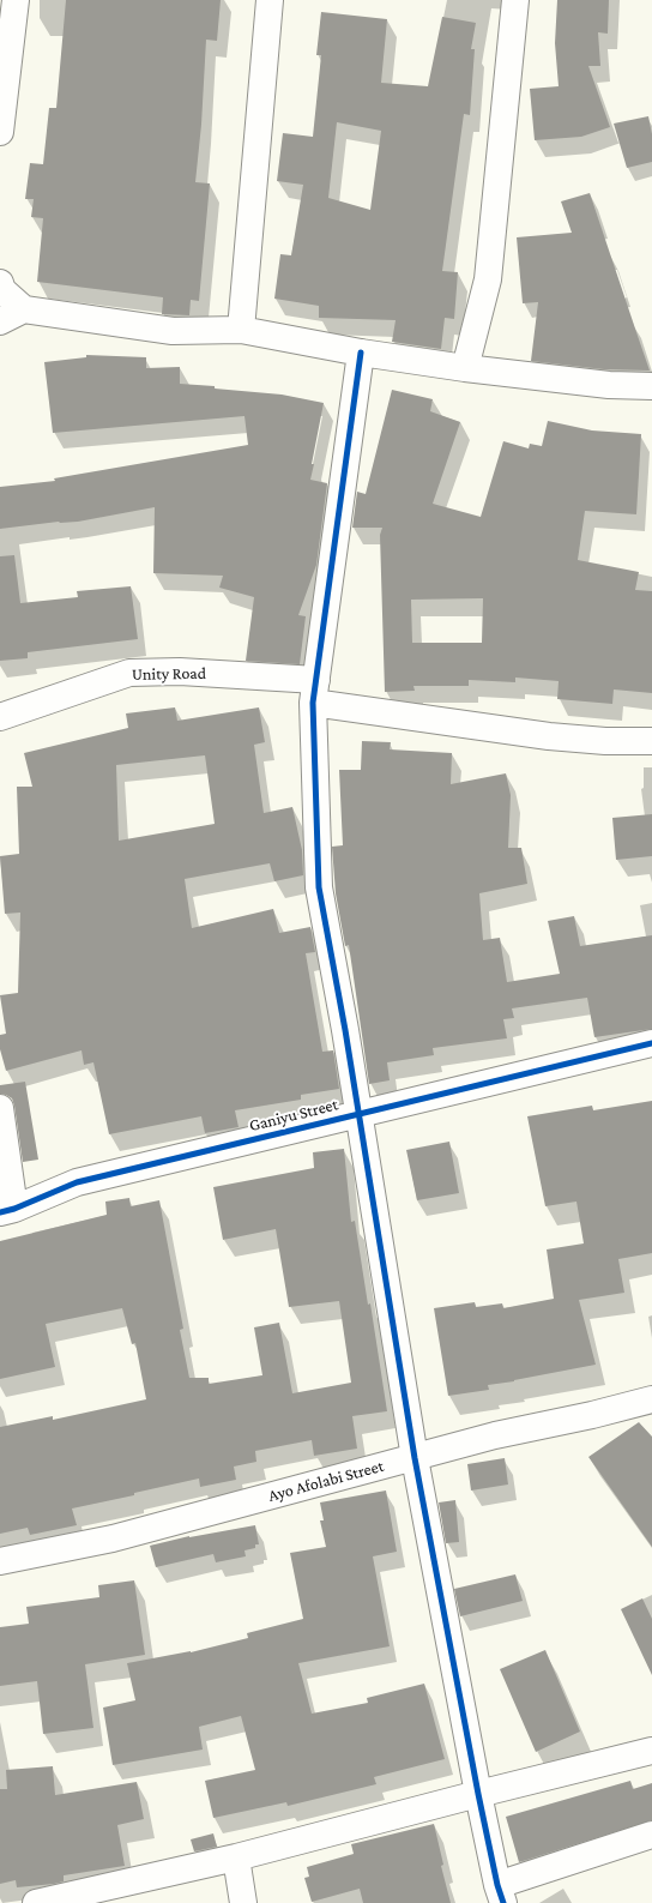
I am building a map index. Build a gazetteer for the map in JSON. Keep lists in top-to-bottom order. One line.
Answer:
{"streets":{"street":["Unity Road","Ganiyu Street","Ayo Afolabi Street"]}}
